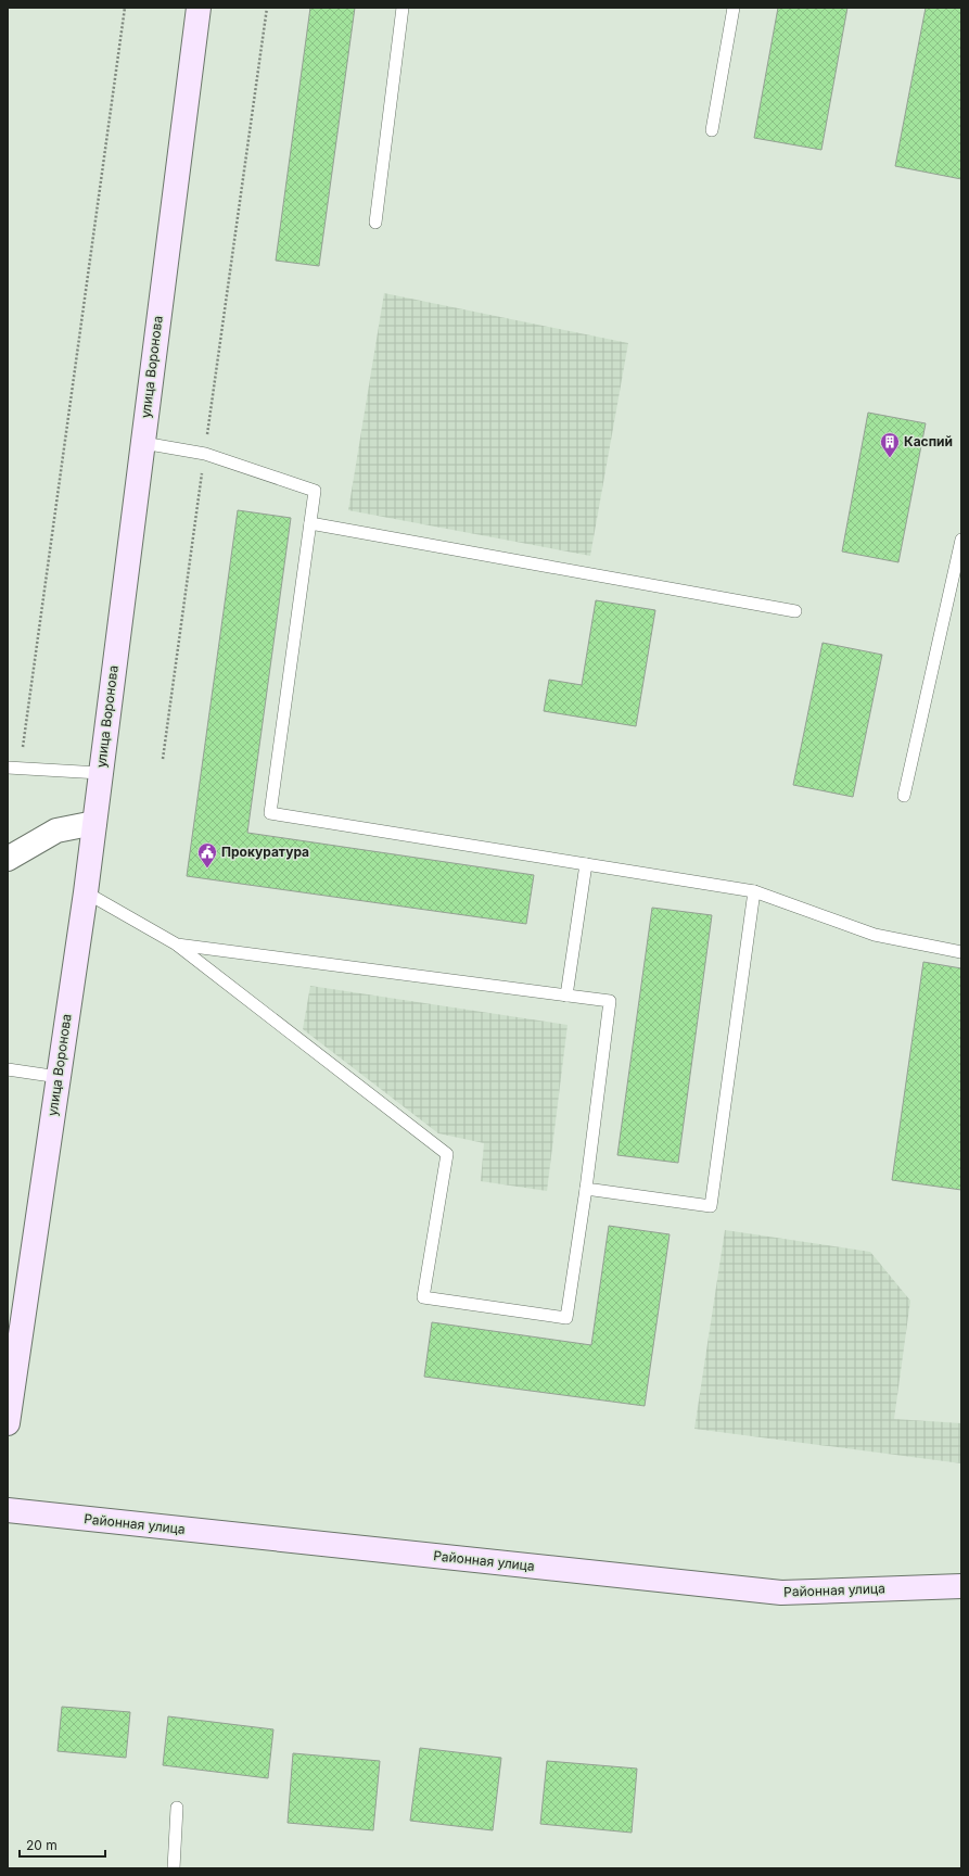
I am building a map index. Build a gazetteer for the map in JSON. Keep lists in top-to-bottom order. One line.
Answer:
{"streets":{"street":["улица Воронова","Районная улица"]},"places":{"building":["Каспий"],"public building":["Прокуратура"]},"scale_bar":"20 m"}
